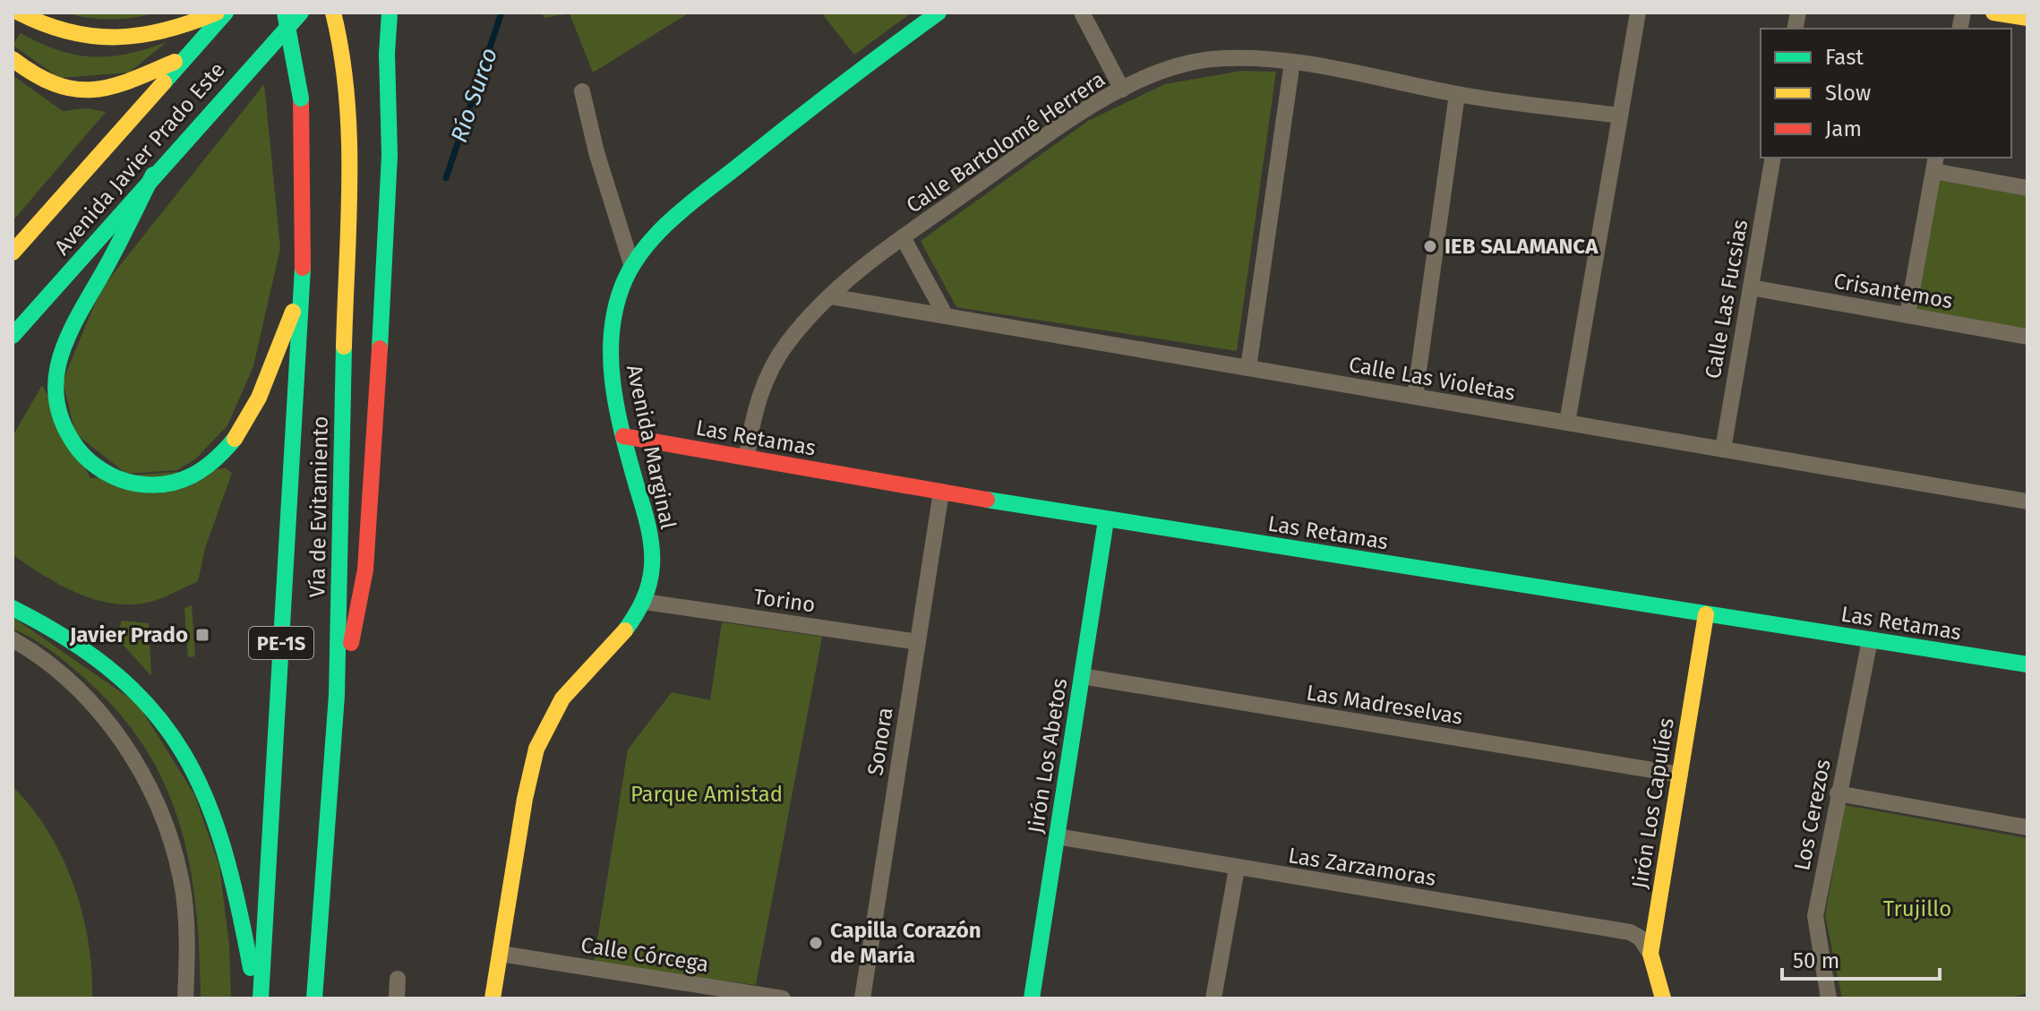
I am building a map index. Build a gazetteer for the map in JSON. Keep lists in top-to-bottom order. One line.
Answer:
{"streets":{"main road":["Avenida Javier Prado Este","Las Retamas","Avenida Marginal","Vía de Evitamiento","PE-1S","Jirón Los Abetos","Jirón Los Capulíes"],"street":["Calle Bartolomé Herrera","Crisantemos","Calle Las Fucsias","Calle Las Violetas","Torino","Las Madreselvas","Sonora","Los Cerezos","Las Zarzamoras","Calle Córcega"]},"crossings":[["Calle Bartolomé Herrera","Calle Las Violetas"],["Calle Bartolomé Herrera","Las Retamas"],["Crisantemos","Calle Las Fucsias"],["Calle Las Fucsias","Calle Las Violetas"],["Las Retamas","Avenida Marginal"],["Las Retamas","Sonora"],["Las Retamas","Jirón Los Abetos"],["Las Retamas","Jirón Los Capulíes"],["Las Retamas","Los Cerezos"],["Avenida Marginal","Torino"],["Avenida Marginal","Calle Córcega"],["Torino","Sonora"],["Las Madreselvas","Jirón Los Abetos"],["Las Madreselvas","Jirón Los Capulíes"],["Jirón Los Abetos","Las Zarzamoras"],["Jirón Los Capulíes","Las Zarzamoras"]],"water":["Río Surco"],"parks":["Parque Amistad","Trujillo"],"places":{"other":["IEB SALAMANCA","Capilla Corazón de María"],"transit":["Javier Prado"]},"legend":["Fast","Slow","Jam"],"scale_bar":"50 m"}
